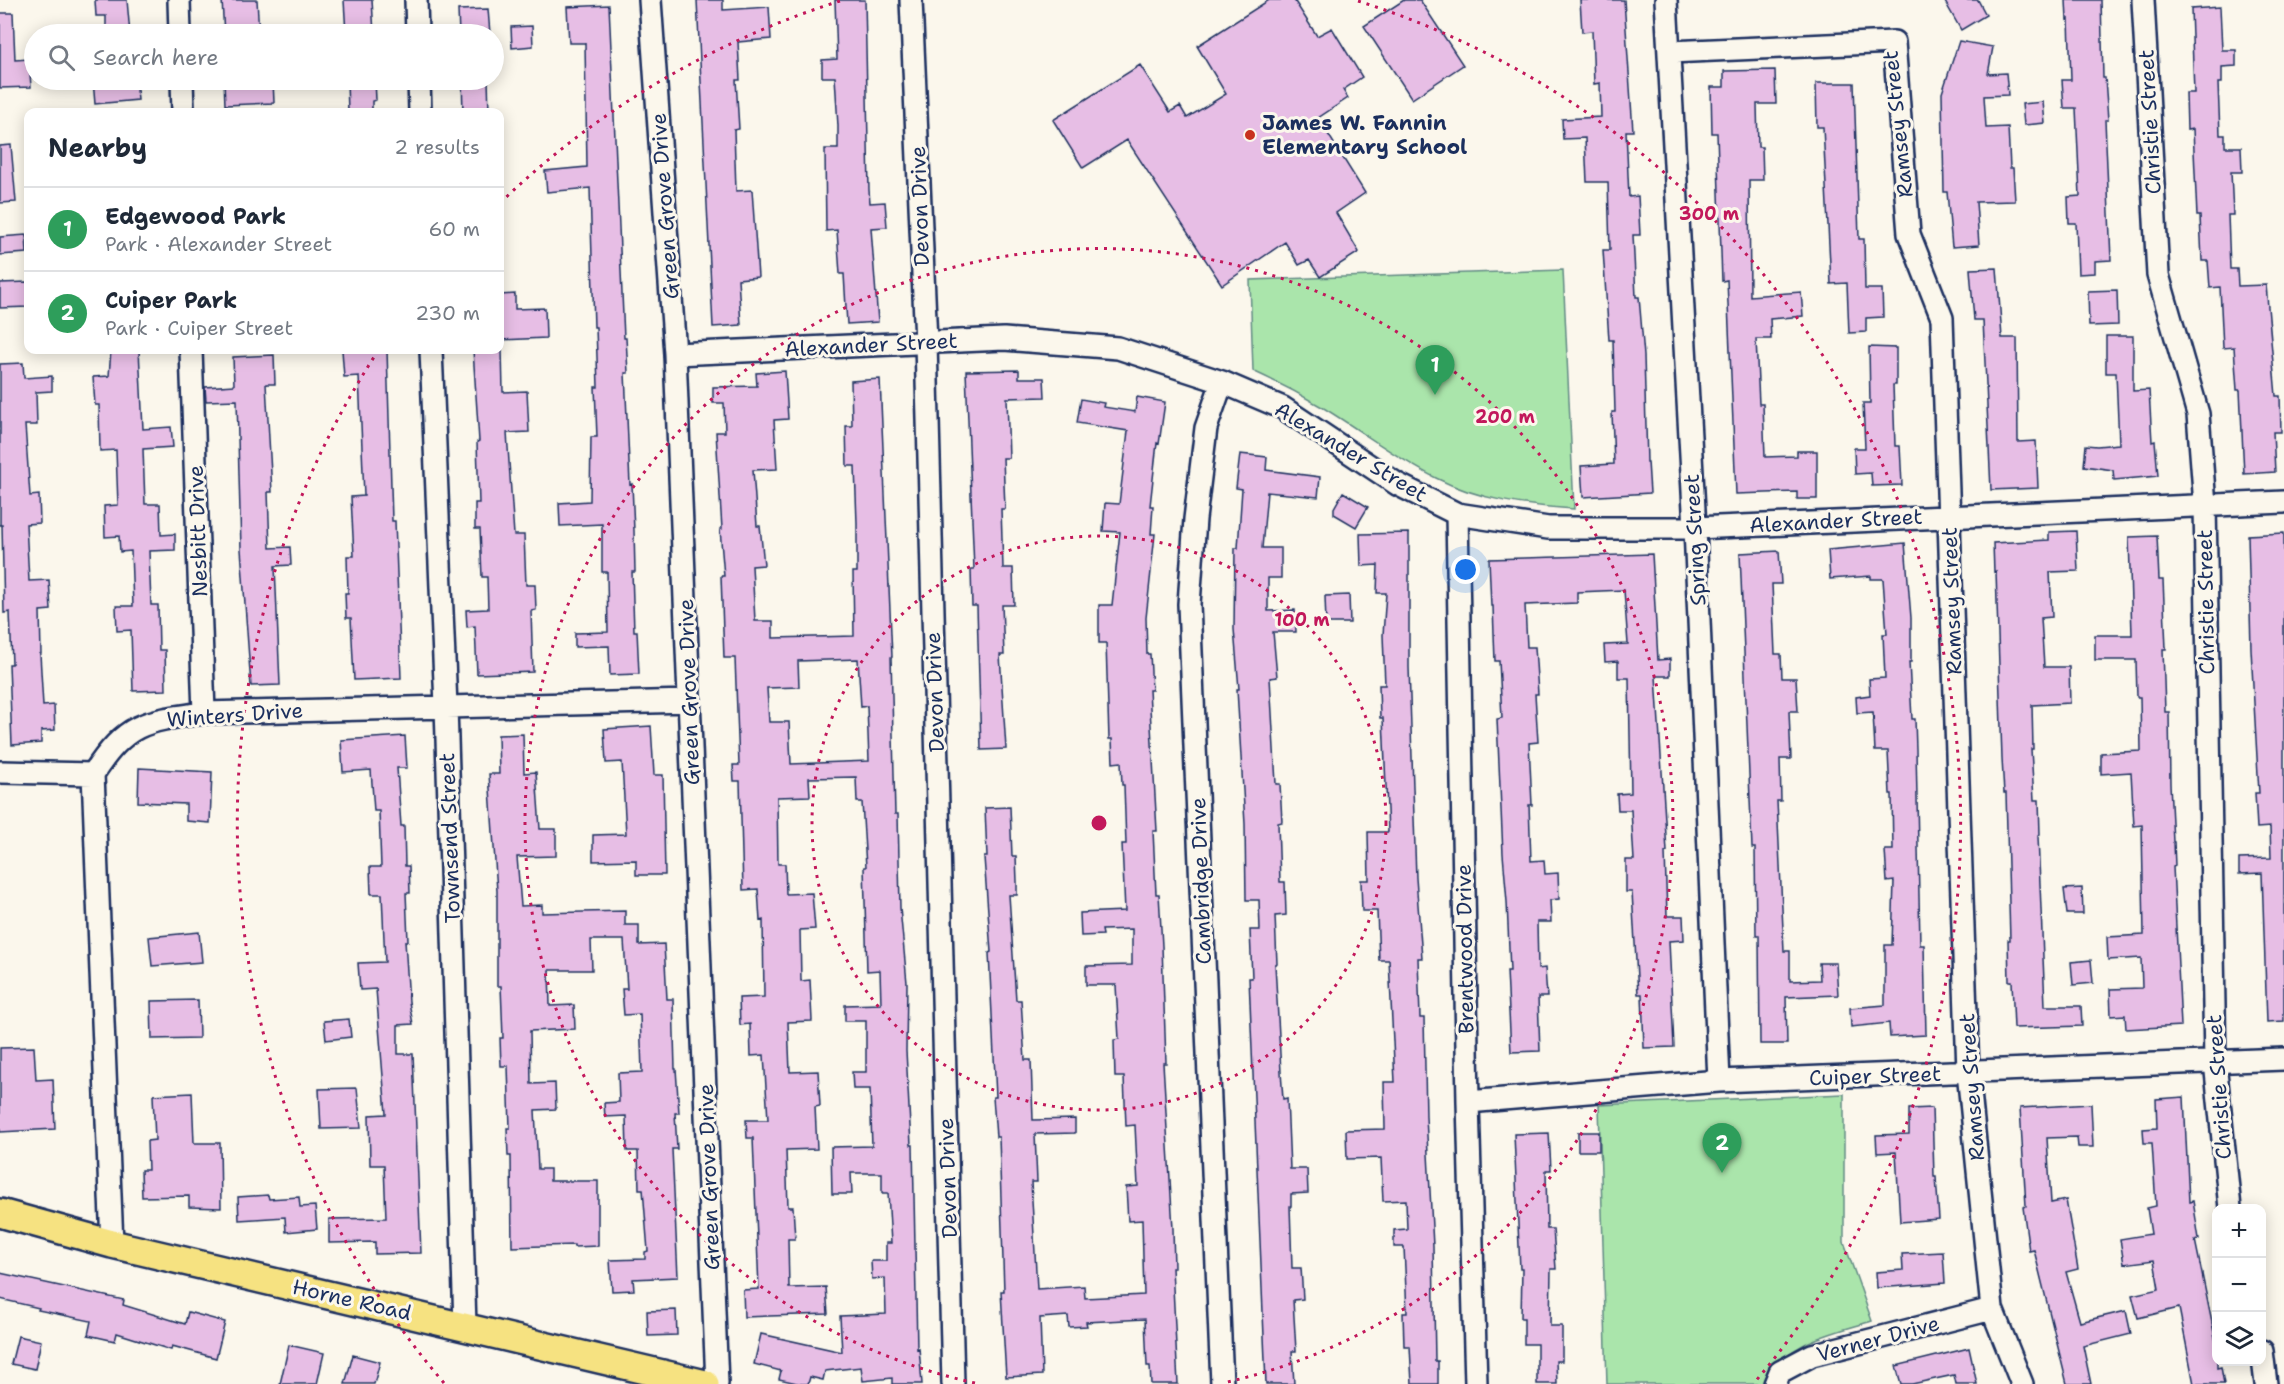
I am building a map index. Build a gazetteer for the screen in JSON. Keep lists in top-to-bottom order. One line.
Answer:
{"streets":{"main road":["Horne Road"],"street":["Christie Street","Ramsey Street","Green Grove Drive","Devon Drive","Alexander Street","Nesbitt Drive","Spring Street","Winters Drive","Townsend Street","Cambridge Drive","Brentwood Drive","Cuiper Street","Verner Drive"]},"crossings":[["Christie Street","Alexander Street"],["Christie Street","Cuiper Street"],["Ramsey Street","Alexander Street"],["Ramsey Street","Spring Street"],["Ramsey Street","Cuiper Street"],["Ramsey Street","Verner Drive"],["Green Grove Drive","Alexander Street"],["Green Grove Drive","Winters Drive"],["Devon Drive","Alexander Street"],["Alexander Street","Spring Street"],["Alexander Street","Cambridge Drive"],["Alexander Street","Brentwood Drive"],["Nesbitt Drive","Winters Drive"],["Spring Street","Cuiper Street"],["Winters Drive","Townsend Street"],["Townsend Street","Horne Road"],["Brentwood Drive","Cuiper Street"]],"places":["James W. Fannin Elementary School"],"page":{"search":"Search here","heading":["Nearby","2 results"],"list":[{"mark":"1","name":"Edgewood Park","note":"Park · Alexander Street","value":"60 m"},{"mark":"2","name":"Cuiper Park","note":"Park · Cuiper Street","value":"230 m"}],"pins":["1","2"],"map_buttons":["+","−"]},"rings":["300 m","200 m","100 m"]}
